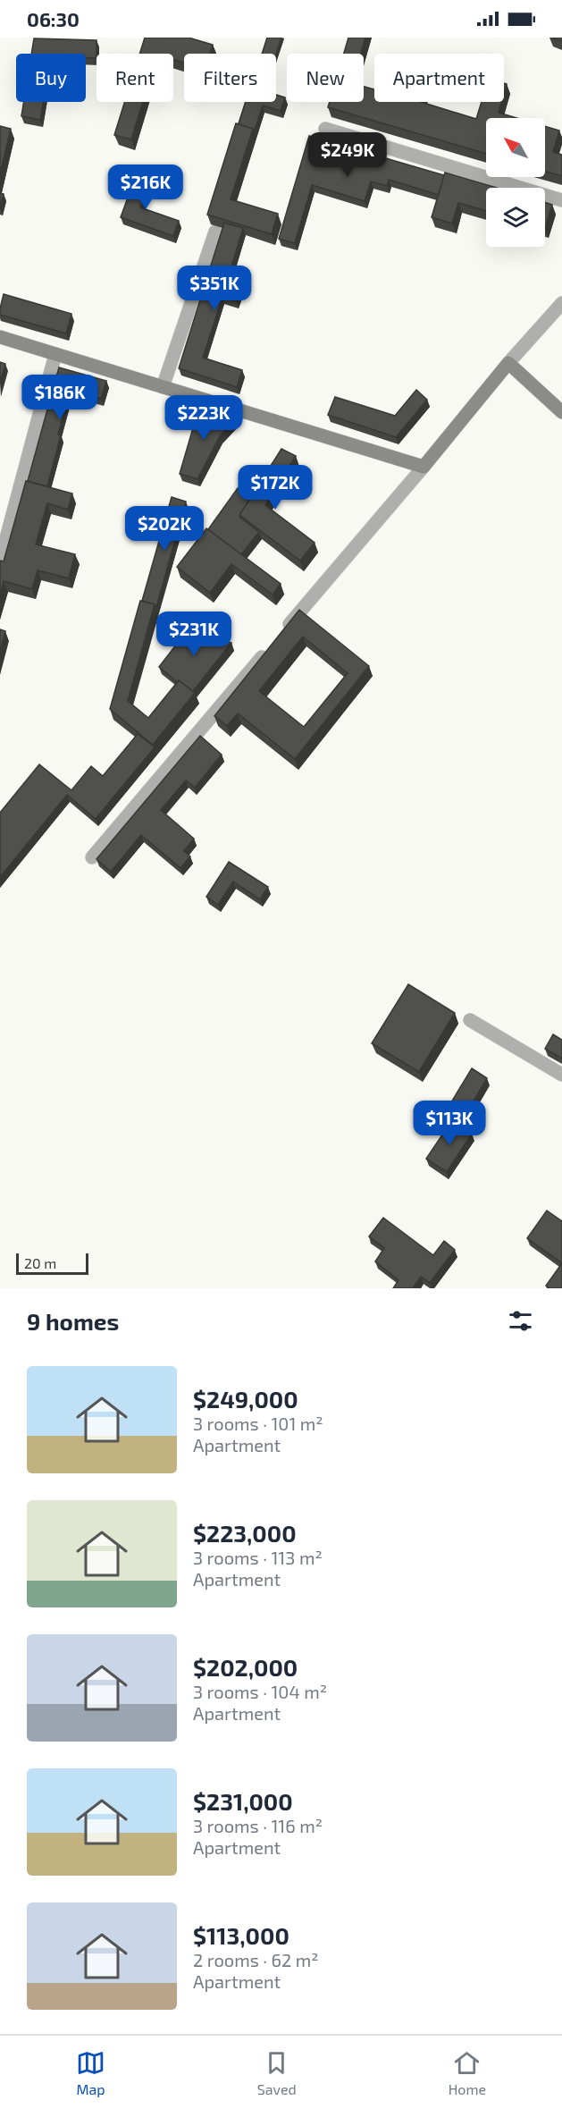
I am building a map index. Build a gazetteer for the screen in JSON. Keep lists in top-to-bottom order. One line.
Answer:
{"scale_bar":"20 m","north":"top left","page":{"status":"06:30","chip":["Buy","Rent","Filters","New","Apartment"],"price":["$249K","$216K","$351K","$186K","$223K","$172K","$202K","$231K","$113K"],"scale":"20 m","heading":"9 homes","list":[{"name":"$249,000","note":"3 rooms · 101 m² · Apartment"},{"name":"$223,000","note":"3 rooms · 113 m² · Apartment"},{"name":"$202,000","note":"3 rooms · 104 m² · Apartment"},{"name":"$231,000","note":"3 rooms · 116 m² · Apartment"},{"name":"$113,000","note":"2 rooms · 62 m² · Apartment"}],"tabs":["Map","Saved","Home"]}}
